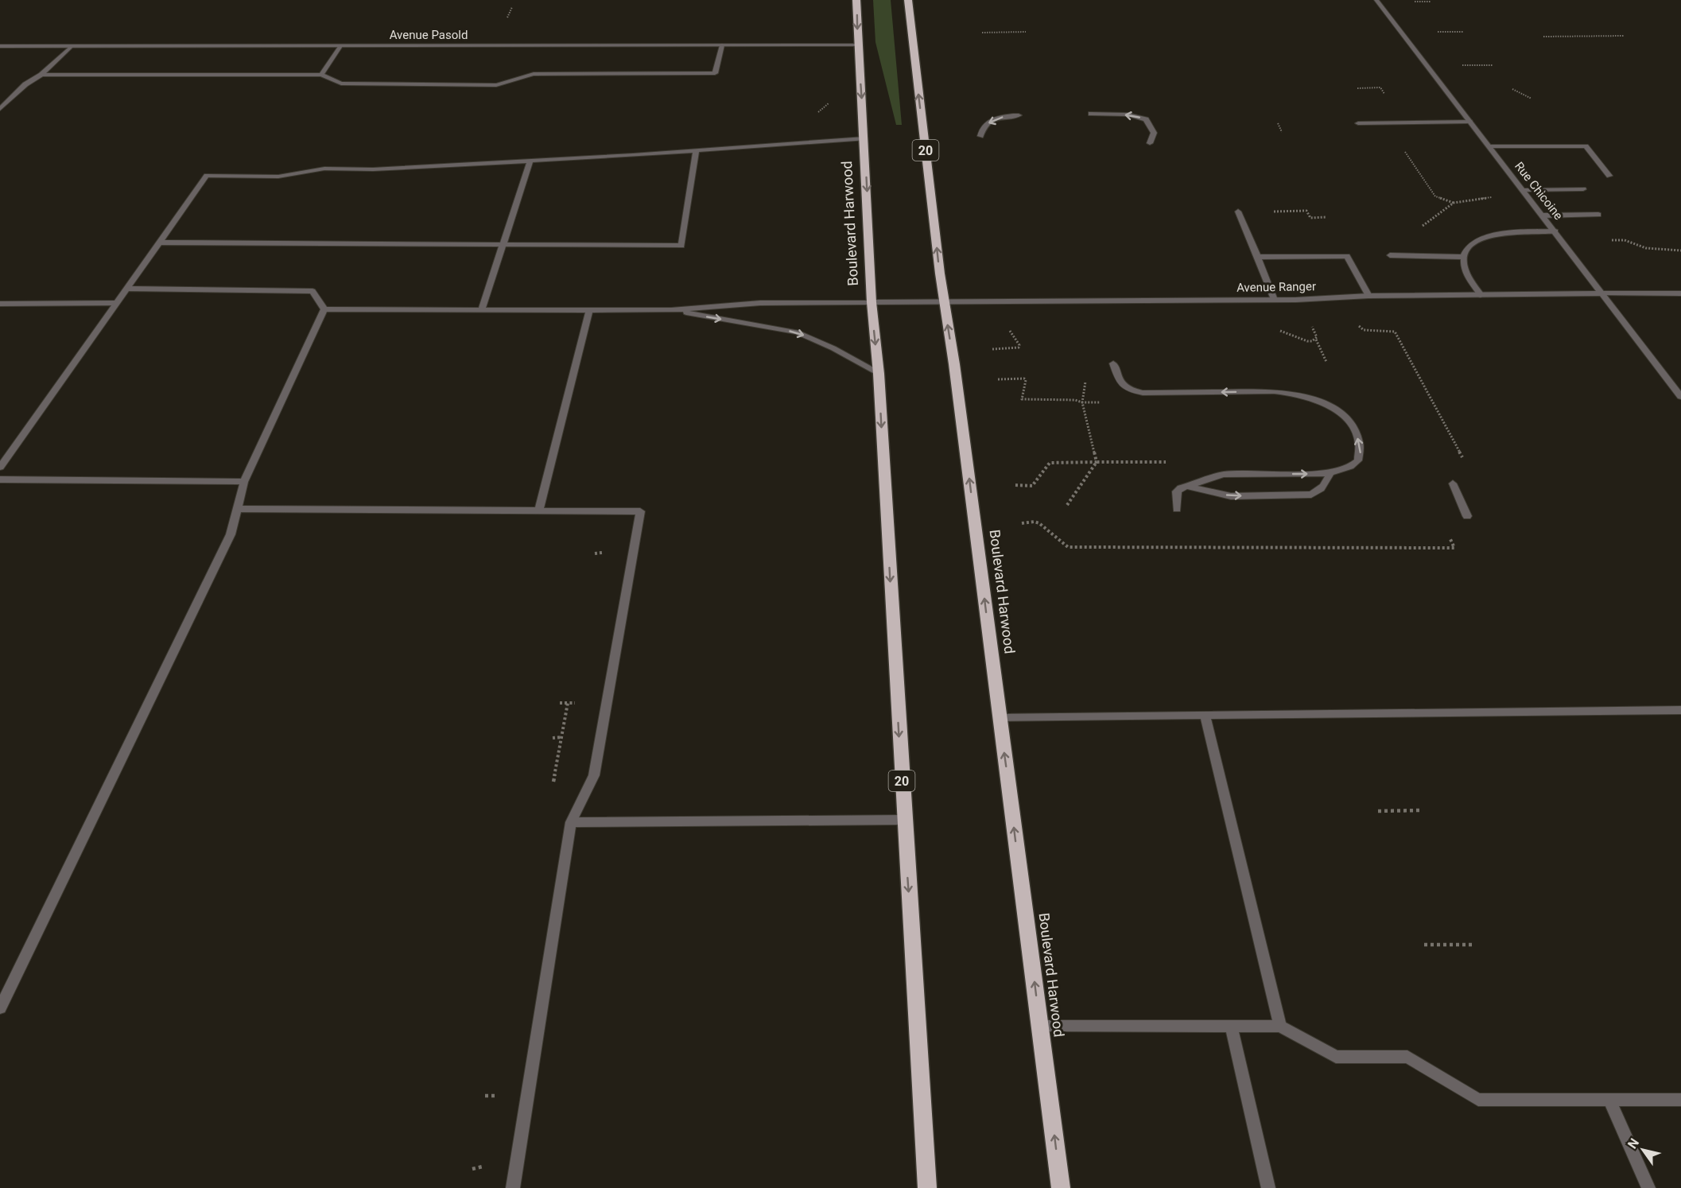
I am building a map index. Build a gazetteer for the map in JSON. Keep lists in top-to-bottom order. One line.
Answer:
{"streets":{"highway":["20","Boulevard Harwood"],"street":["Avenue Pasold","Rue Chicoine","Avenue Ranger"]},"crossings":[["Avenue Pasold","Boulevard Harwood"],["Rue Chicoine","Avenue Ranger"],["Boulevard Harwood","Avenue Ranger"]],"north":"top left"}
